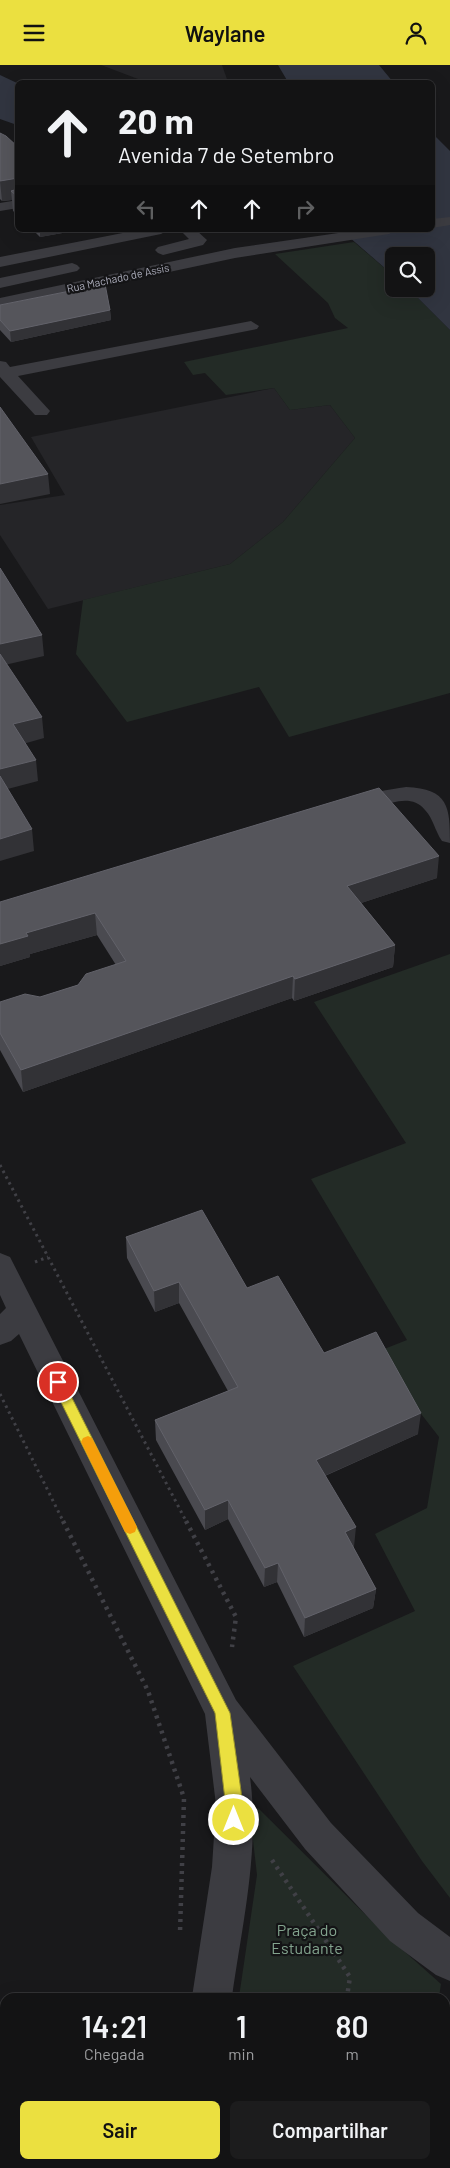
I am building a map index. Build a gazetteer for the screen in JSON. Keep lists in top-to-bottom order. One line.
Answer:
{"streets":{"street":["Rua Machado de Assis"]},"parks":["Praça do Estudante"],"page":{"header":"Waylane","turn":["20 m","Avenida 7 de Setembro"],"eta":["14:21","Chegada","1","min","80","m"],"buttons":["Sair","Compartilhar"]}}
